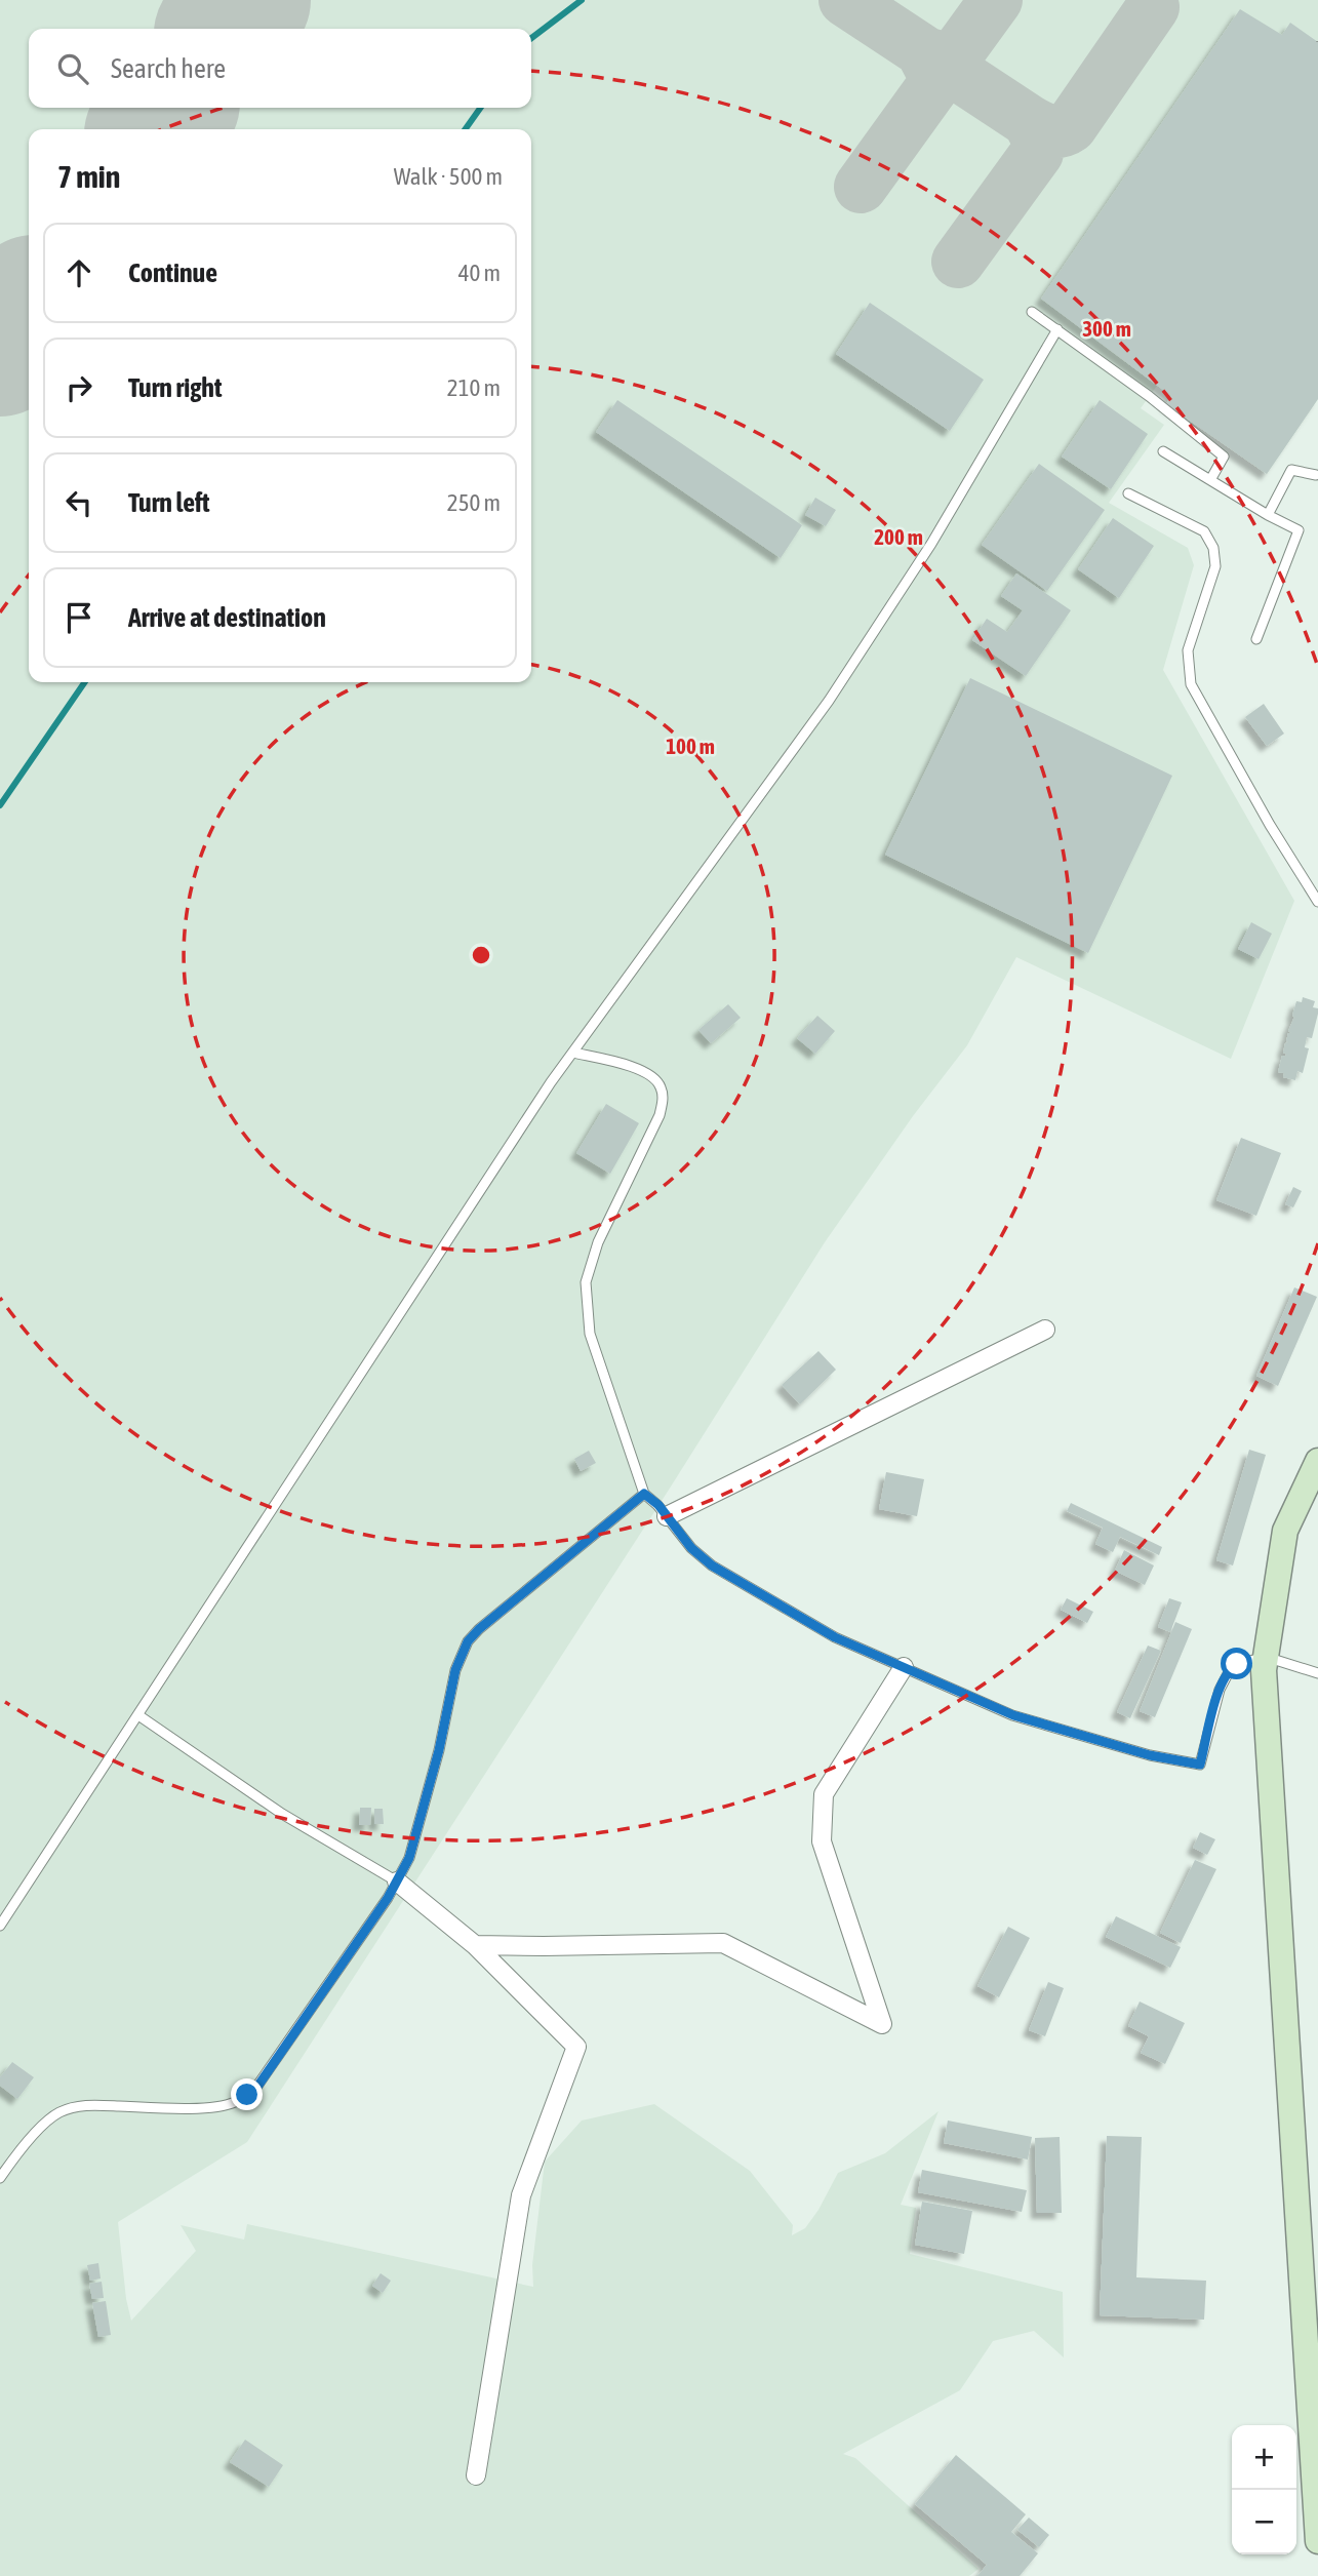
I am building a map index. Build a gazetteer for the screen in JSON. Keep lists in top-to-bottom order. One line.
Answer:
{"page":{"search":"Search here","heading":["7 min","Walk · 500 m"],"list":[["Continue","40 m"],["Turn right","210 m"],["Turn left","250 m"],"Arrive at destination"],"map_buttons":["+","−"]},"rings":["300 m","200 m","100 m"]}
